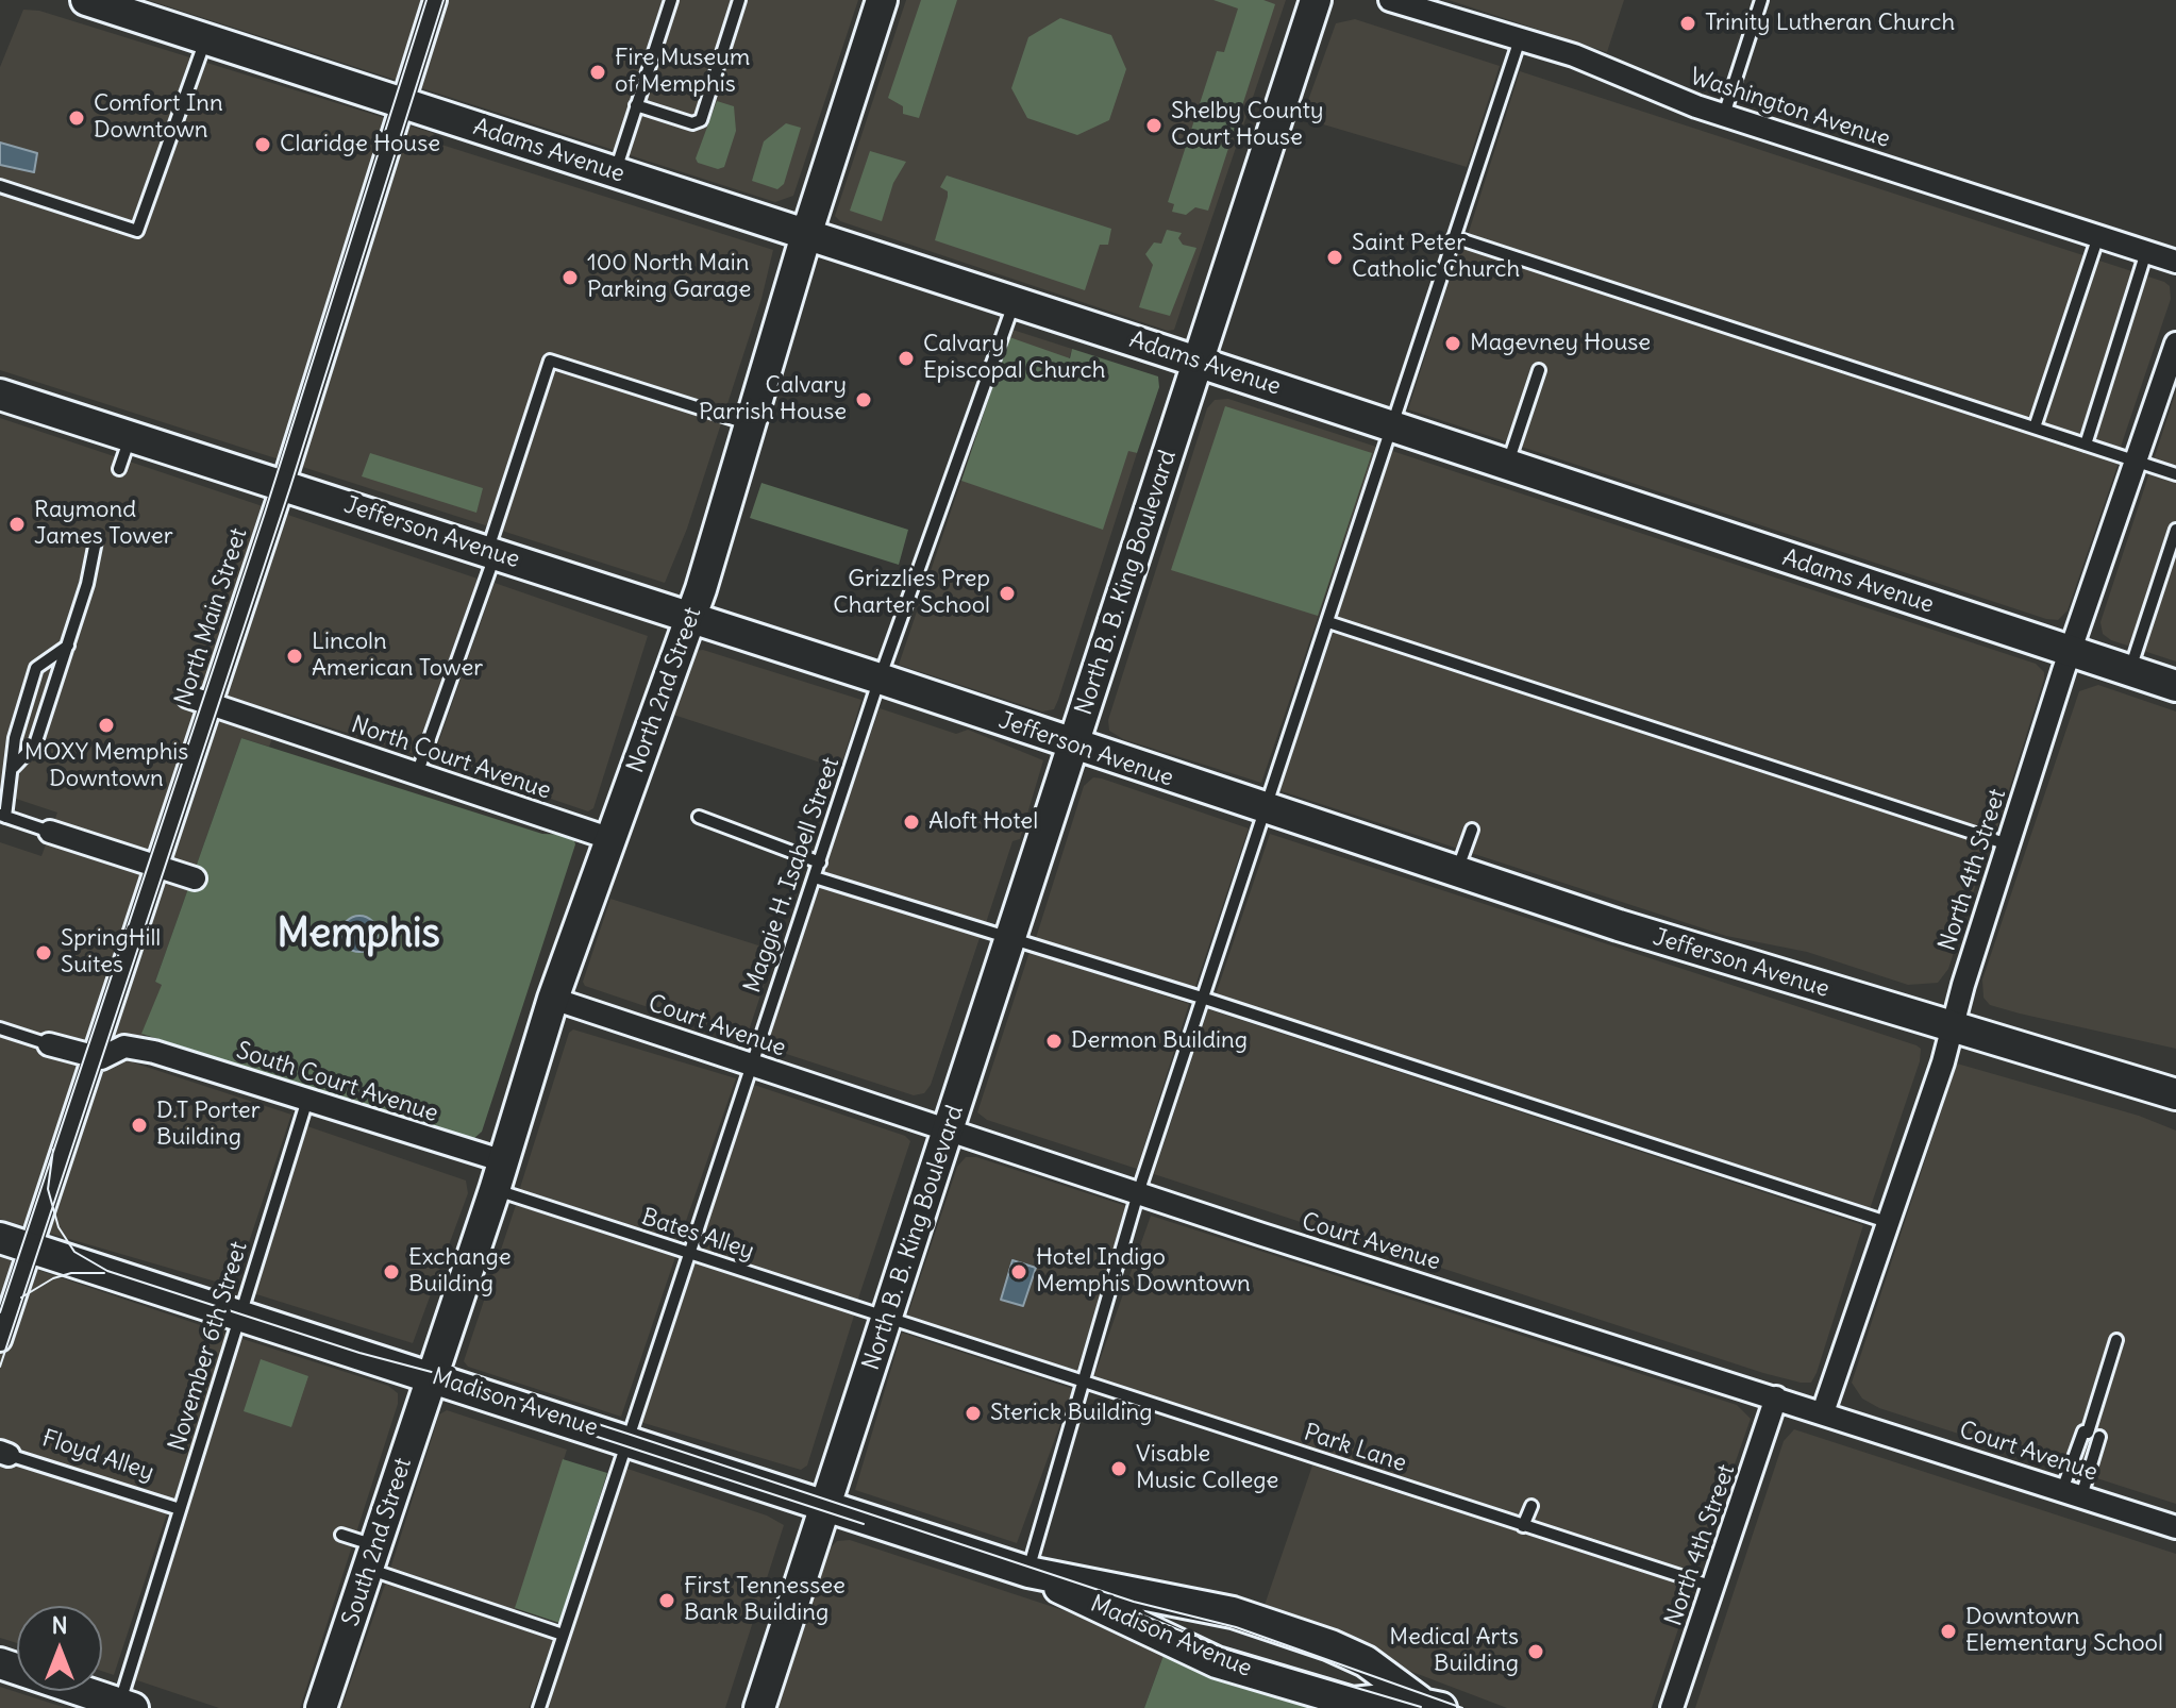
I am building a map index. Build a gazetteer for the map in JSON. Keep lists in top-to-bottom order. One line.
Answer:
{"streets":{"main road":["Adams Avenue","Jefferson Avenue","North B. B. King Boulevard","North 2nd Street","Madison Avenue","South 2nd Street"],"street":["Washington Avenue","North Main Street","North Court Avenue","North 4th Street","Court Avenue","South Court Avenue"],"lane":["Maggie H. Isabell Street","Bates Alley","November 6th Street","Park Lane","Floyd Alley"]},"crossings":[["Adams Avenue","North B. B. King Boulevard"],["Adams Avenue","North Main Street"],["Adams Avenue","North 2nd Street"],["Adams Avenue","North 4th Street"],["Adams Avenue","Maggie H. Isabell Street"],["Jefferson Avenue","North B. B. King Boulevard"],["Jefferson Avenue","North Main Street"],["Jefferson Avenue","North 2nd Street"],["Jefferson Avenue","North 4th Street"],["Jefferson Avenue","Maggie H. Isabell Street"],["North B. B. King Boulevard","Court Avenue"],["North B. B. King Boulevard","Bates Alley"],["North B. B. King Boulevard","Madison Avenue"],["North B. B. King Boulevard","Park Lane"],["North Main Street","North Court Avenue"],["North Main Street","South Court Avenue"],["North Main Street","Madison Avenue"],["North 2nd Street","North Court Avenue"],["North 2nd Street","Court Avenue"],["North 2nd Street","South Court Avenue"],["North 2nd Street","Bates Alley"],["North 2nd Street","Madison Avenue"],["North 2nd Street","South 2nd Street"],["North 4th Street","Court Avenue"],["North 4th Street","Park Lane"],["Maggie H. Isabell Street","Court Avenue"],["Maggie H. Isabell Street","Bates Alley"],["Maggie H. Isabell Street","Madison Avenue"],["South Court Avenue","Bates Alley"],["South Court Avenue","November 6th Street"],["Bates Alley","Park Lane"],["November 6th Street","Madison Avenue"],["November 6th Street","Floyd Alley"],["Madison Avenue","South 2nd Street"]],"districts":["Memphis"],"places":["Trinity Lutheran Church","Fire Museum of Memphis","Comfort Inn Downtown","Shelby County Court House","Claridge House","Saint Peter Catholic Church","100 North Main Parking Garage","Magevney House","Calvary Episcopal Church","Calvary Parrish House","Raymond James Tower","Grizzlies Prep Charter School","Lincoln American Tower","MOXY Memphis Downtown","Aloft Hotel","SpringHill Suites","Dermon Building","D.T Porter Building","Exchange Building","Hotel Indigo Memphis Downtown","Sterick Building","Visable Music College","First Tennessee Bank Building","Downtown Elementary School","Medical Arts Building"],"north":"top"}
